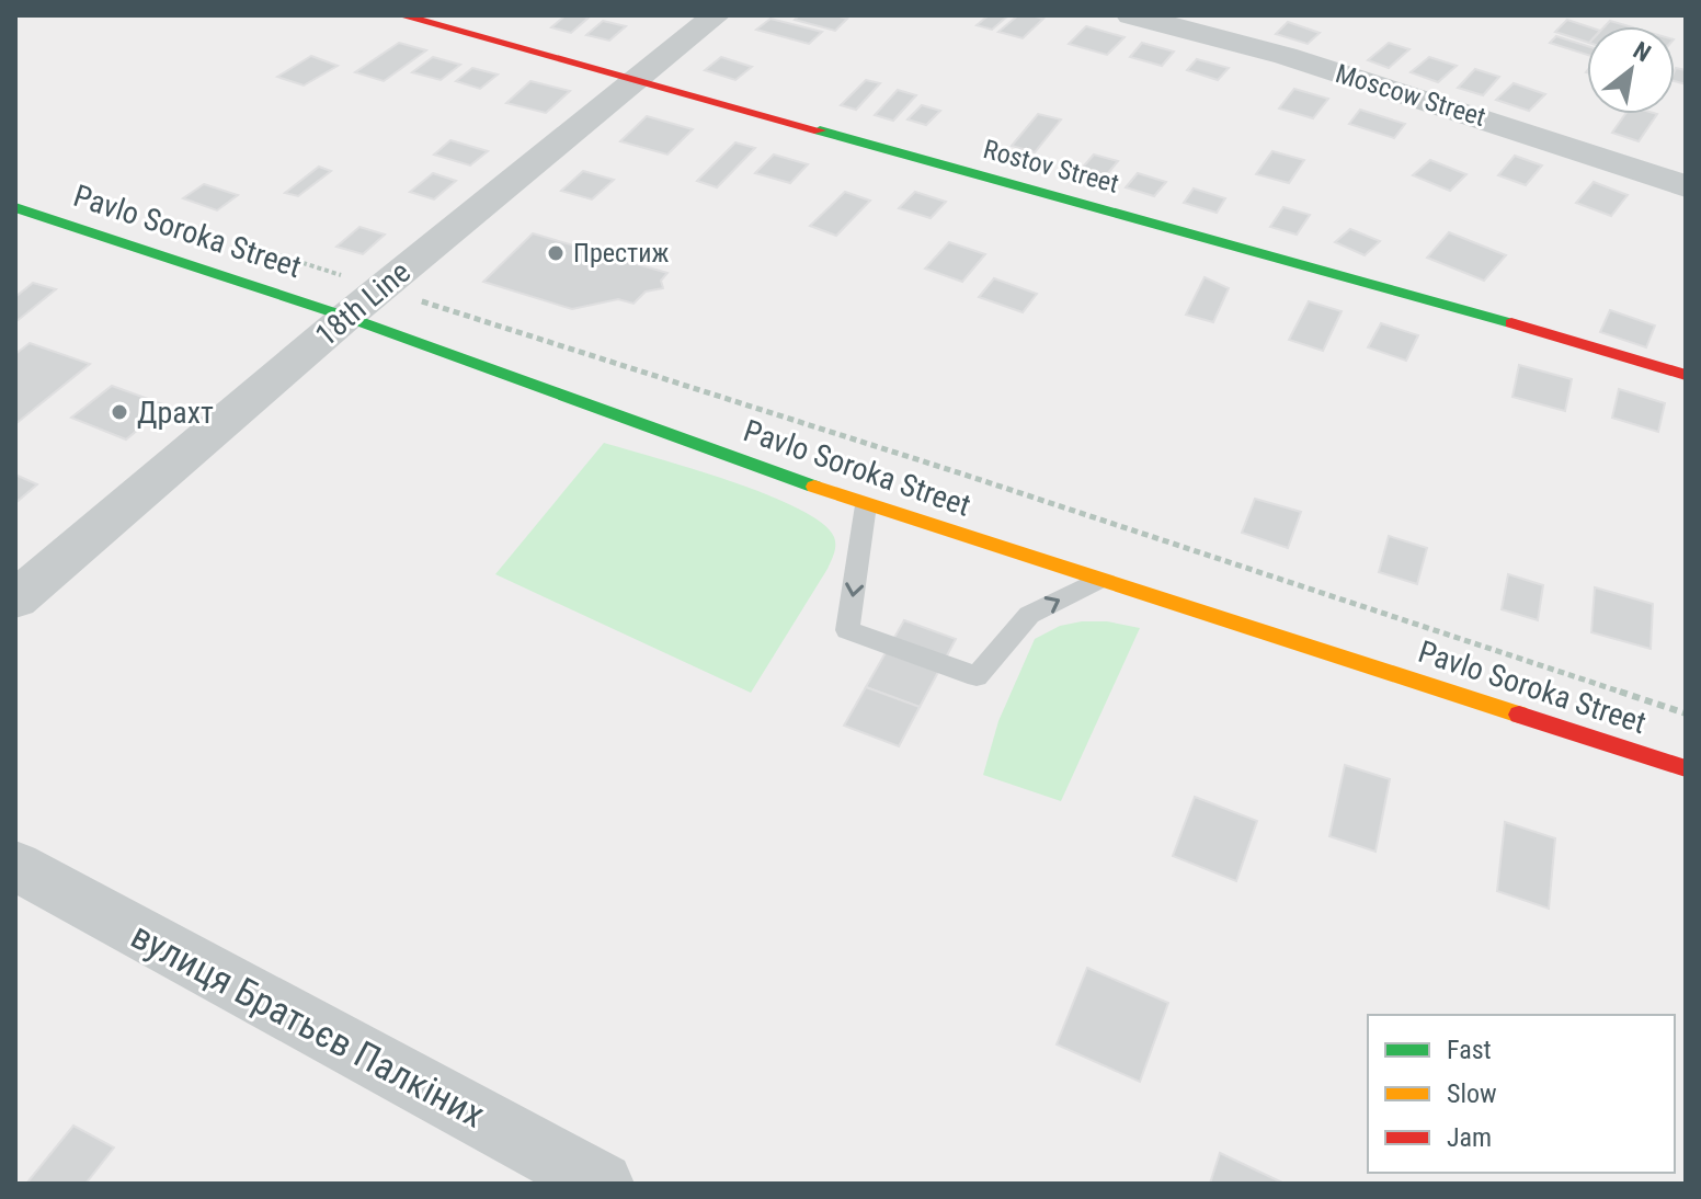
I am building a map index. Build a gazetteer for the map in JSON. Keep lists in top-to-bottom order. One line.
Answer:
{"streets":{"street":["Moscow Street","Rostov Street","Pavlo Soroka Street","18th Line","вулиця Братьєв Палкіних"]},"crossings":[["Rostov Street","18th Line"],["Pavlo Soroka Street","18th Line"]],"places":["Престиж","Драхт"],"legend":["Fast","Slow","Jam"],"north":"top right"}
